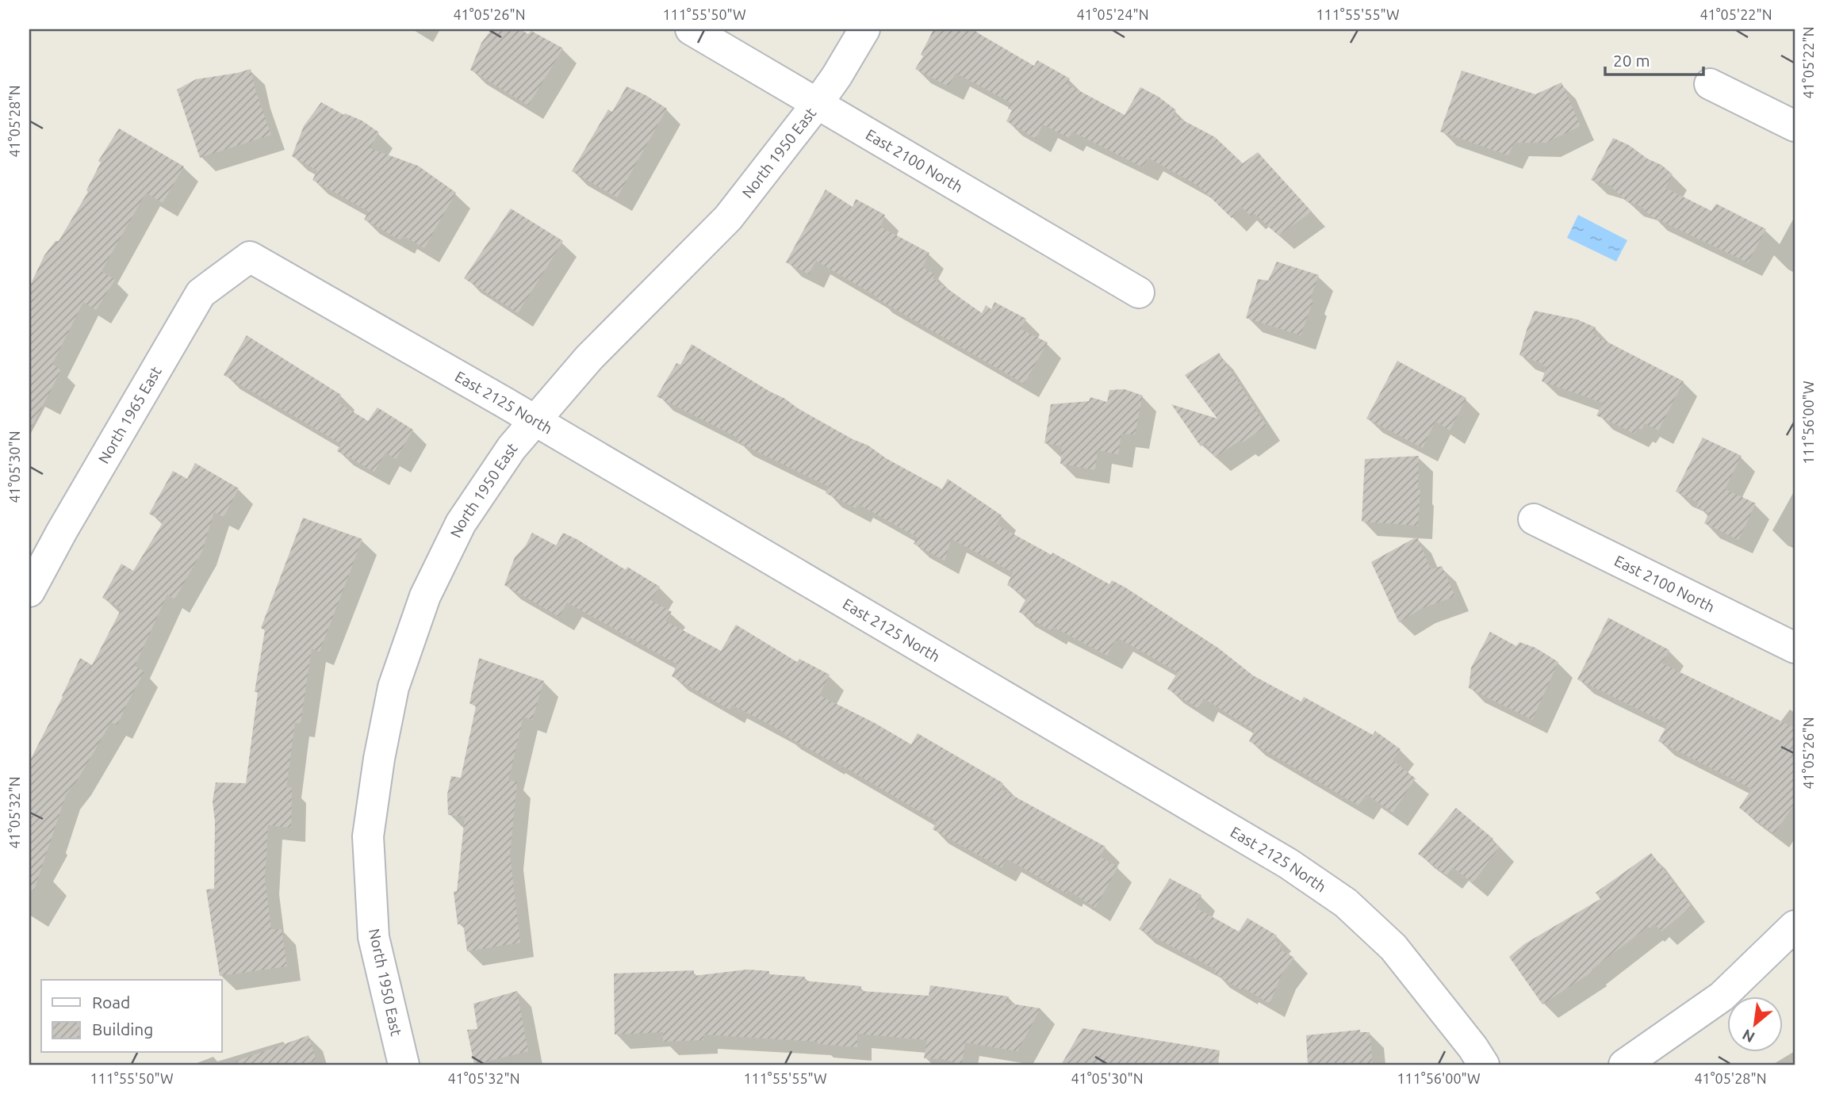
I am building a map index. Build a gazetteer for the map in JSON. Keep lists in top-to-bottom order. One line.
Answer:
{"streets":{"street":["North 1950 East","East 2100 North","East 2125 North","North 1965 East"]},"crossings":[["North 1950 East","East 2100 North"],["North 1950 East","East 2125 North"],["East 2125 North","North 1965 East"]],"legend":["Road","Building"],"scale_bar":"20 m","north":"bottom left","coordinates":["41°05'26\"N","111°55'50\"W","41°05'24\"N","111°55'55\"W","41°05'22\"N","41°05'28\"N","111°56'00\"W","41°05'30\"N","41°05'32\"N"]}
